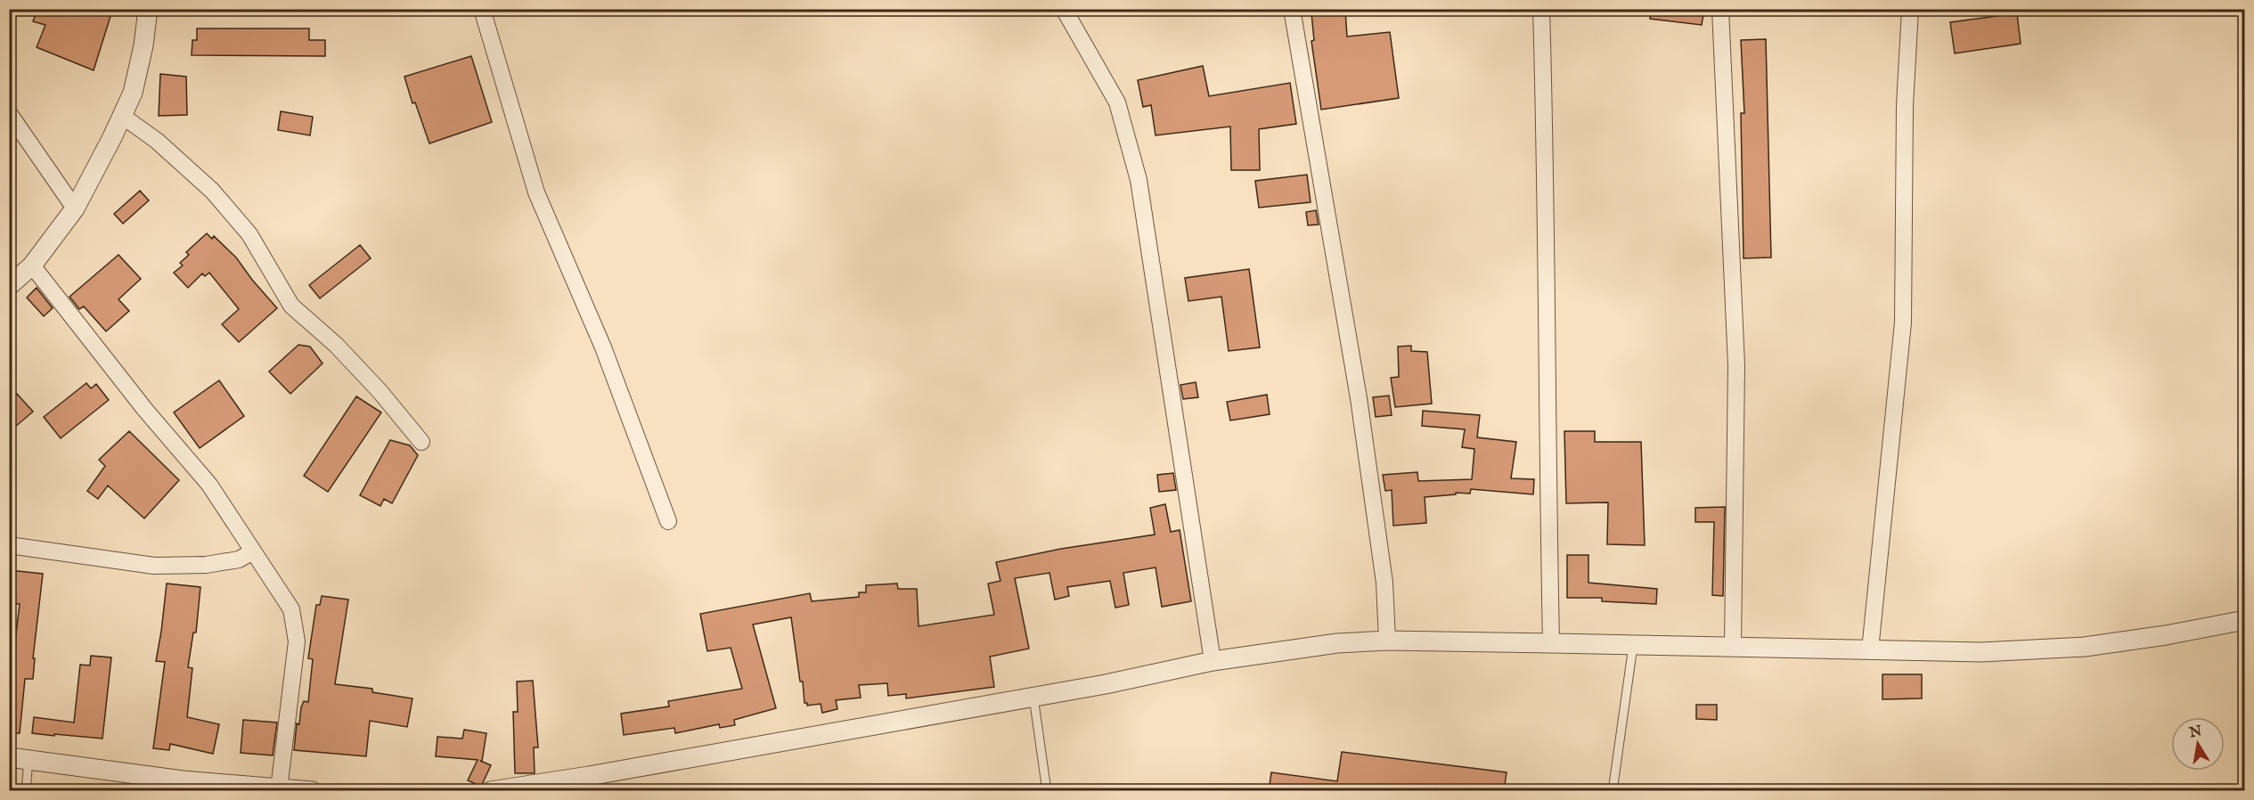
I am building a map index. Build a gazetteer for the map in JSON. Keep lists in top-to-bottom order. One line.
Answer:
{"north":"top"}
